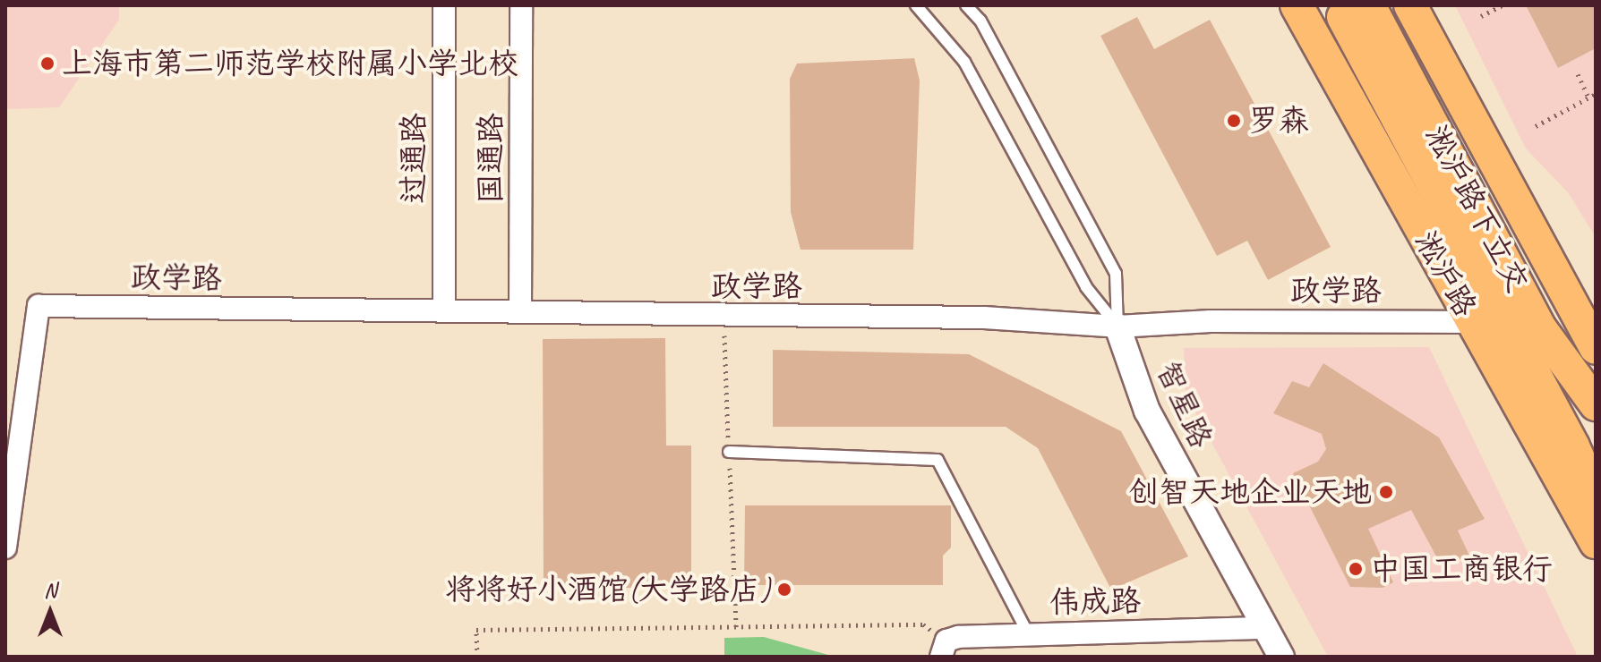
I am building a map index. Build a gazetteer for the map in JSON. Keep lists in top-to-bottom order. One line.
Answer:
{"streets":{"main road":["淞沪路下立交","淞沪路"],"street":["过通路","国通路","政学路","智星路","伟成路"]},"crossings":[["过通路","政学路"],["国通路","政学路"],["淞沪路","政学路"],["政学路","智星路"],["智星路","伟成路"]],"places":["上海市第二师范学校附属小学北校","罗森","创智天地企业天地","中国工商银行","将将好小酒馆(大学路店)"],"north":"top"}
